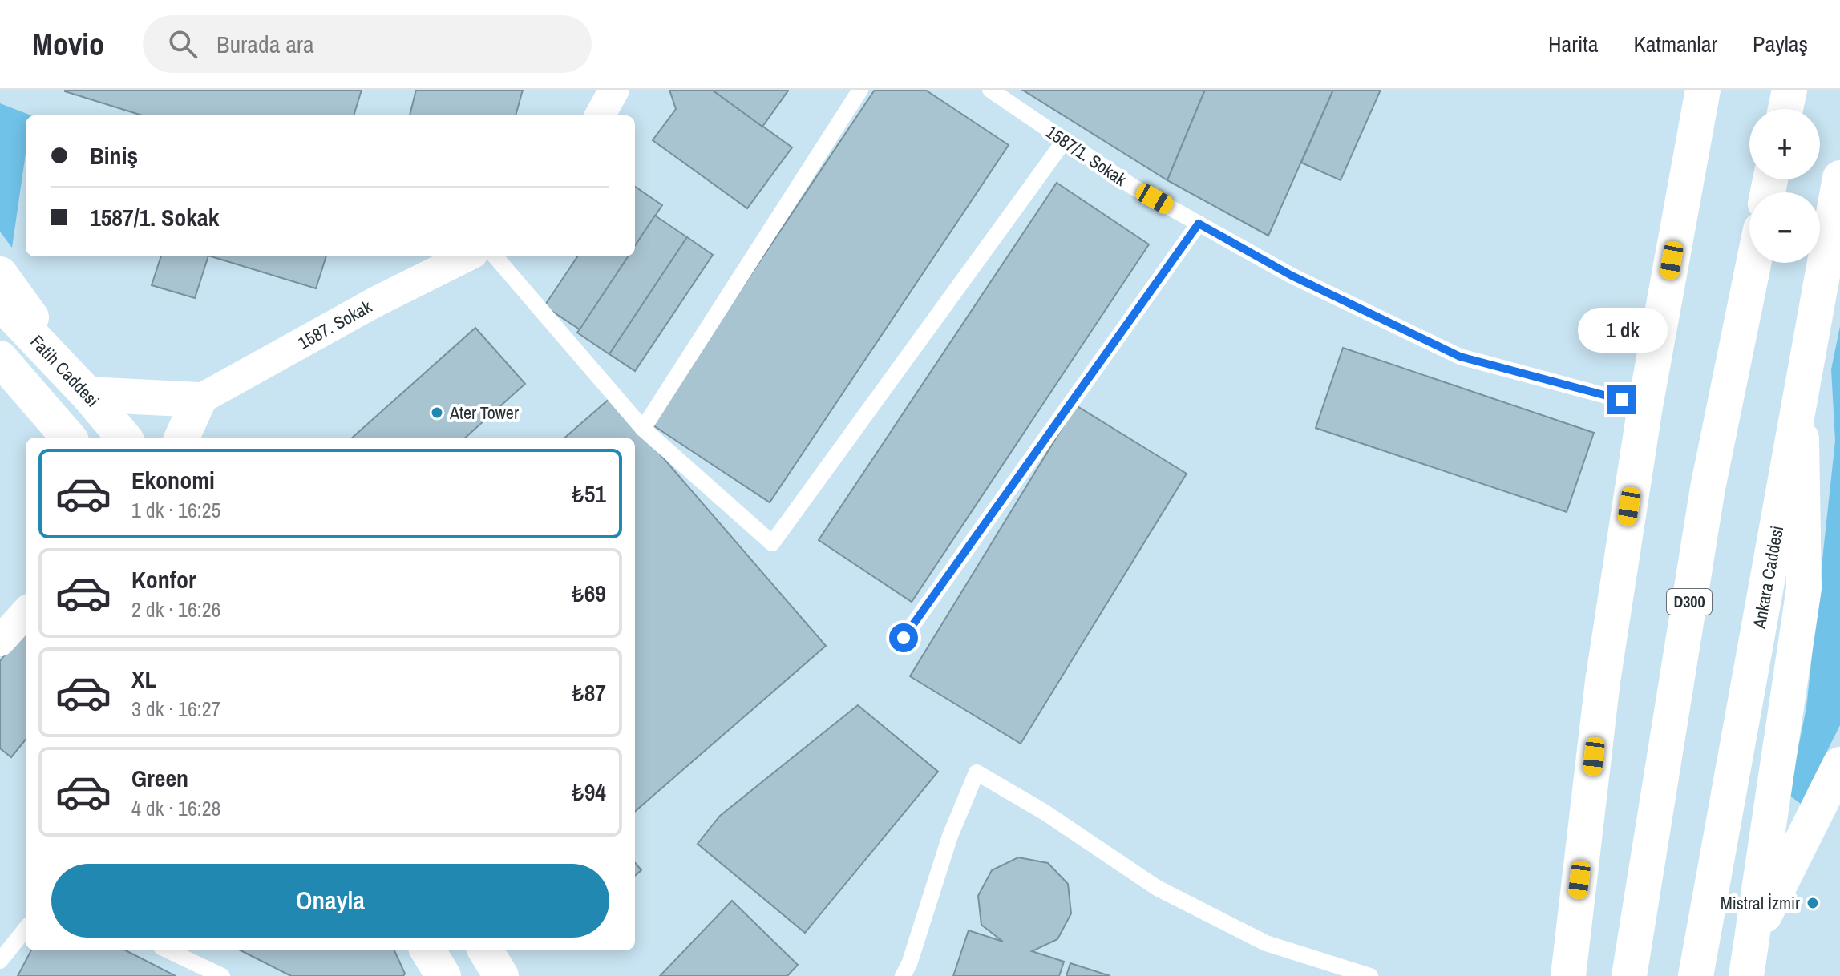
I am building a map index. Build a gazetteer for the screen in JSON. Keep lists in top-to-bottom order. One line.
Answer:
{"streets":{"main road":["Fatih Caddesi","Ankara Caddesi","D300"],"street":["1587. Sokak"],"lane":["1587/1. Sokak"]},"places":["Ater Tower","Mistral İzmir"],"page":{"header":"Movio","search":"Burada ara","nav":["Harita","Katmanlar","Paylaş"],"map_buttons":["+","−"],"banner":["Biniş","1587/1. Sokak"],"bubble":"1 dk","list":[{"name":"Ekonomi","note":"1 dk · 16:25","value":"₺51"},{"name":"Konfor","note":"2 dk · 16:26","value":"₺69"},{"name":"XL","note":"3 dk · 16:27","value":"₺87"},{"name":"Green","note":"4 dk · 16:28","value":"₺94"}],"buttons":"Onayla"}}
